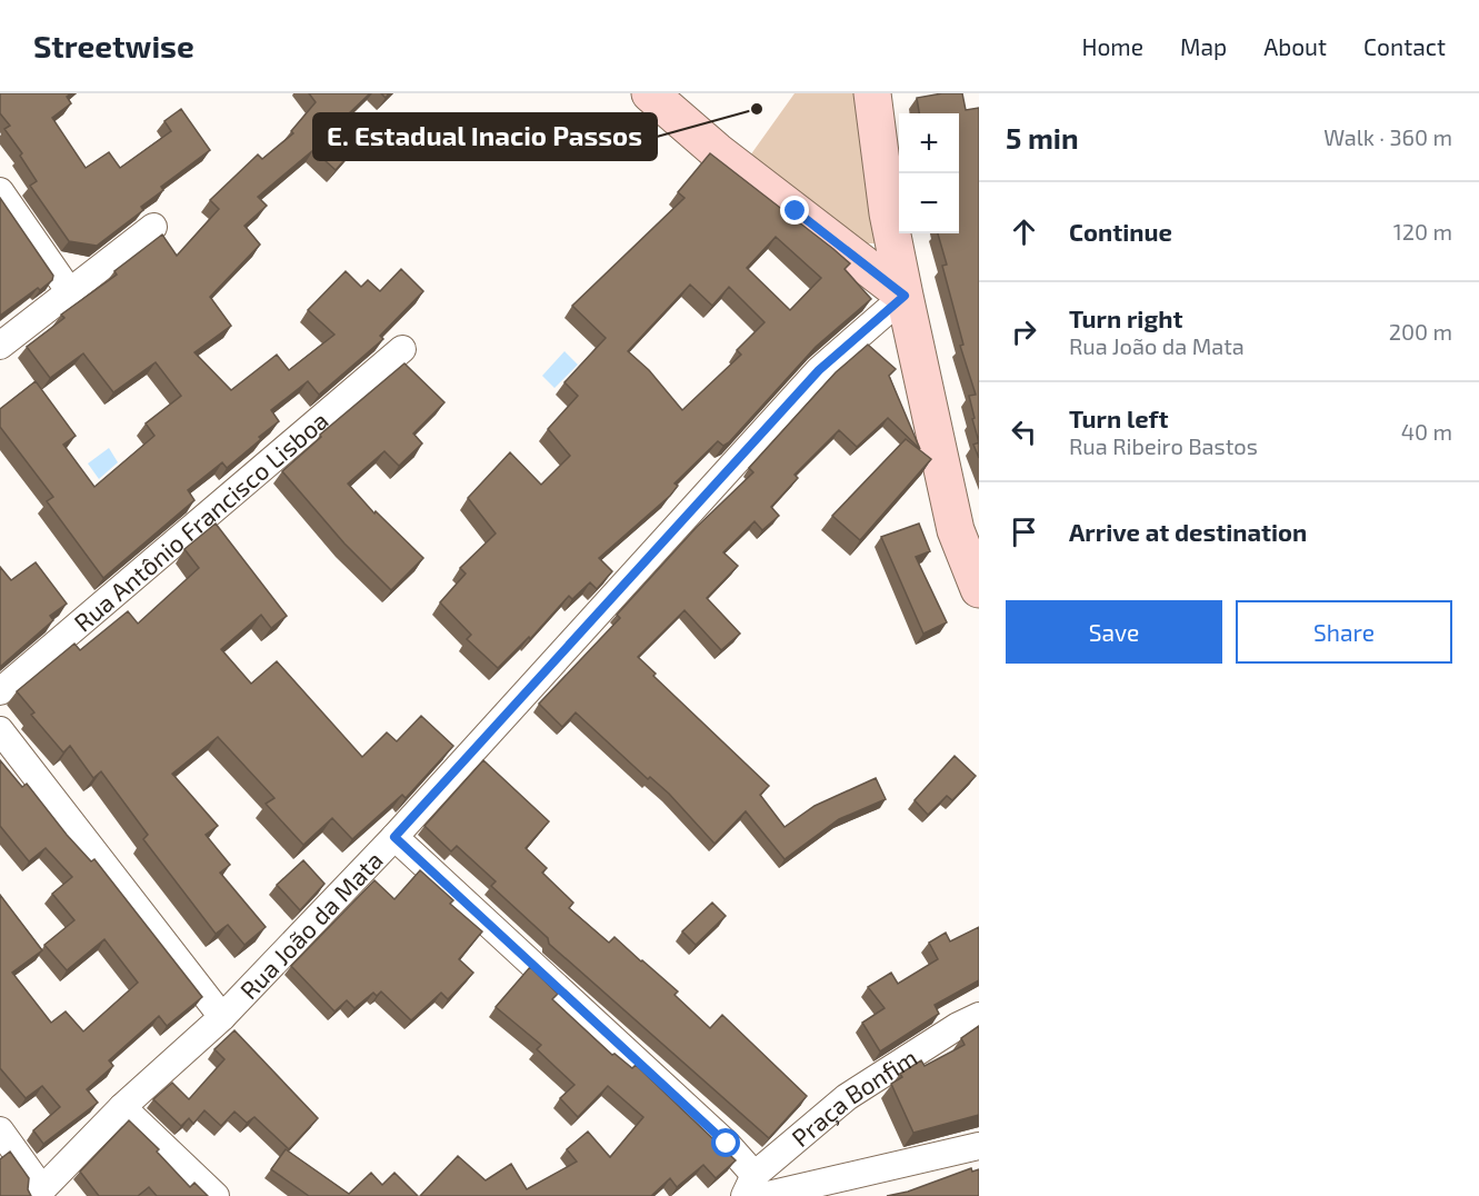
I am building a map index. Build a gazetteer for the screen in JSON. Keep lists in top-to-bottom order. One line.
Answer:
{"streets":{"street":["Rua Antônio Francisco Lisboa","Rua João da Mata","Praça Bonfim"]},"places":["E. Estadual Inacio Passos"],"page":{"header":"Streetwise","nav":["Home","Map","About","Contact"],"heading":["5 min","Walk · 360 m"],"map_buttons":["+","−"],"list":[["Continue","120 m"],["Turn right","Rua João da Mata","200 m"],["Turn left","Rua Ribeiro Bastos","40 m"],"Arrive at destination"],"buttons":["Save","Share"]}}
